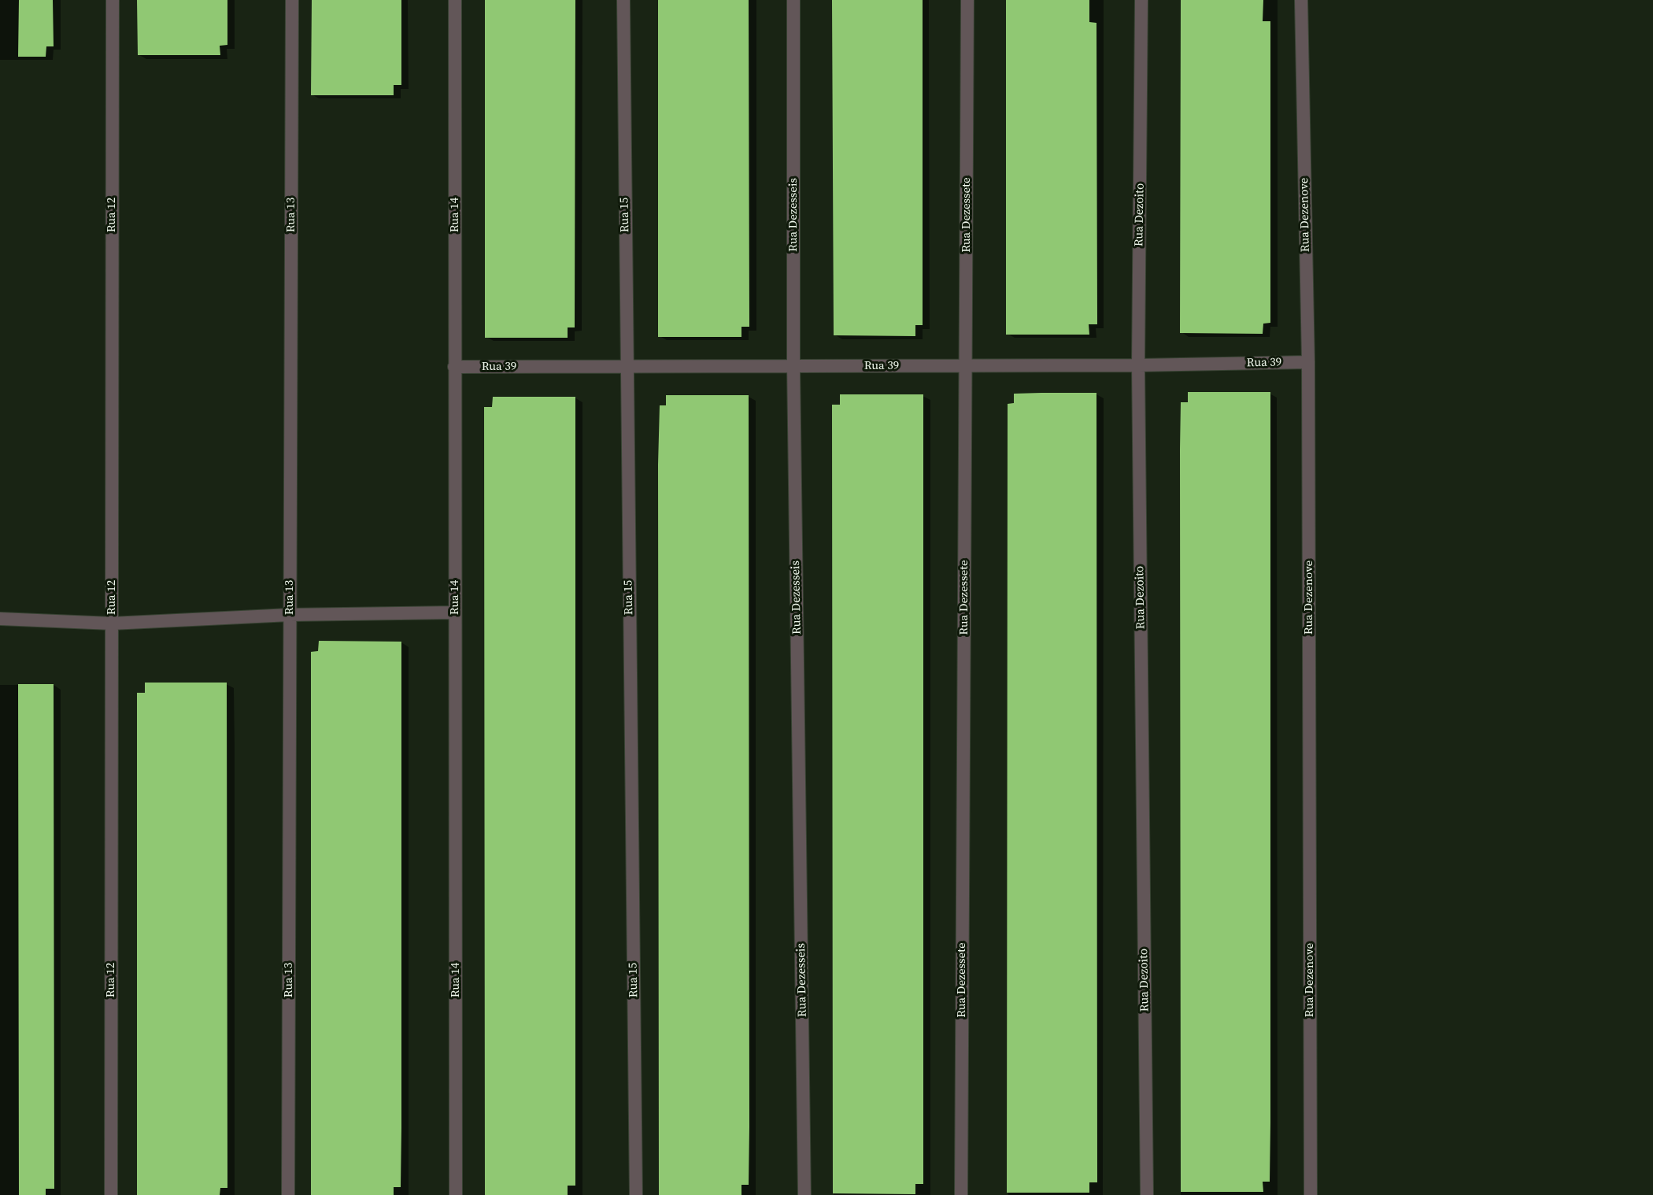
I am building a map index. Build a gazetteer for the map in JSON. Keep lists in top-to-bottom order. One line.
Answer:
{"streets":{"street":["Rua 12","Rua 13","Rua 14","Rua 15","Rua Dezesseis","Rua Dezessete","Rua Dezoito","Rua Dezenove","Rua 39"]},"crossings":[["Rua 14","Rua 39"],["Rua 15","Rua 39"],["Rua Dezesseis","Rua 39"],["Rua Dezessete","Rua 39"],["Rua Dezoito","Rua 39"],["Rua Dezenove","Rua 39"]]}
